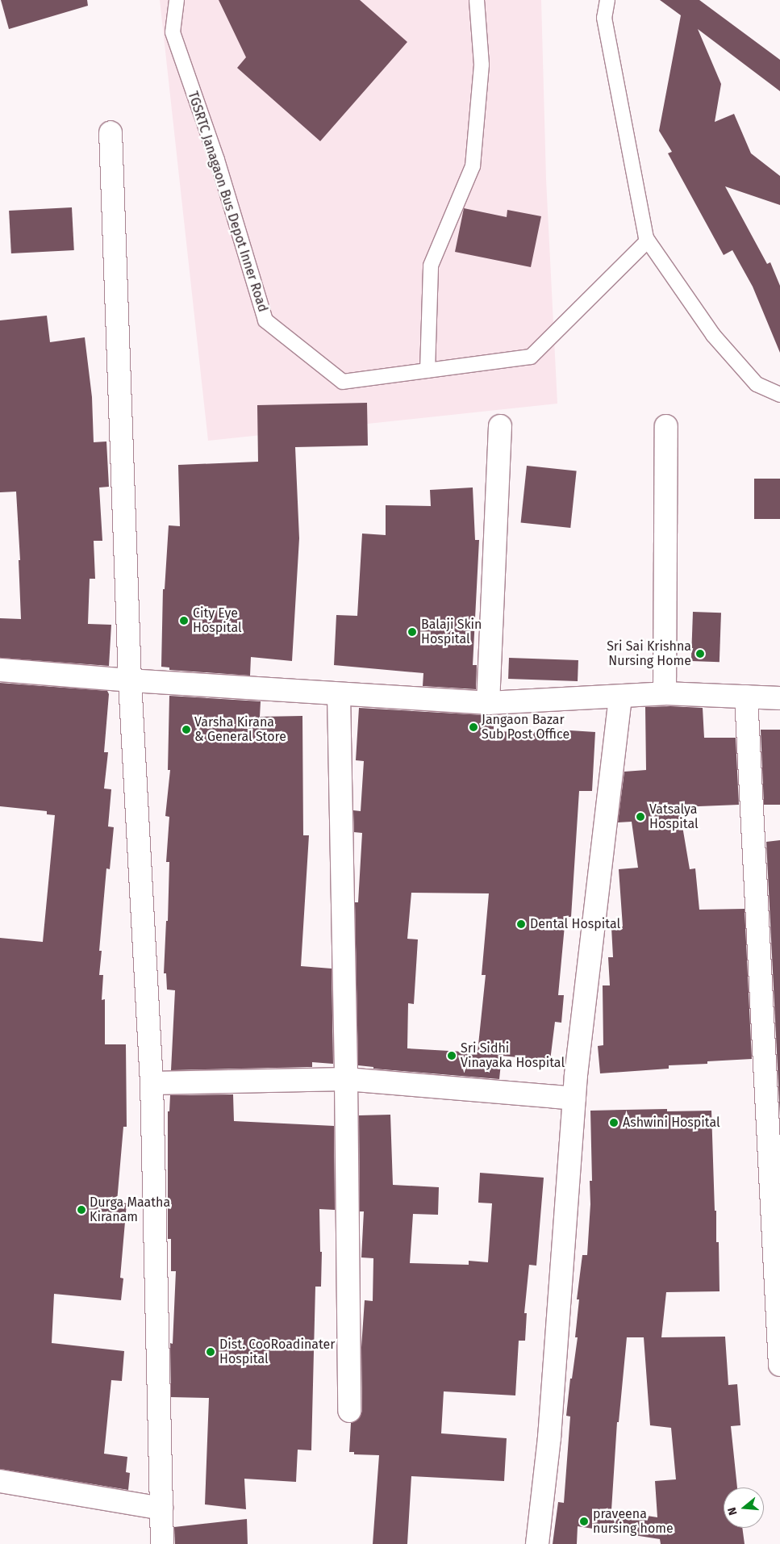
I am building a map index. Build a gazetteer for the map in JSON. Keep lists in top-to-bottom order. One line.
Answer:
{"streets":{"lane":["TGSRTC Janagaon Bus Depot Inner Road"]},"places":["City Eye Hospital","Balaji Skin Hospital","Sri Sai Krishna Nursing Home","Jangaon Bazar Sub Post Office","Varsha Kirana & General Store","Vatsalya Hospital","Dental Hospital","Sri Sidhi Vinayaka Hospital","Ashwini Hospital","Durga Maatha Kiranam","Dist. CooRoadinater Hospital","praveena nursing home"],"north":"left"}
